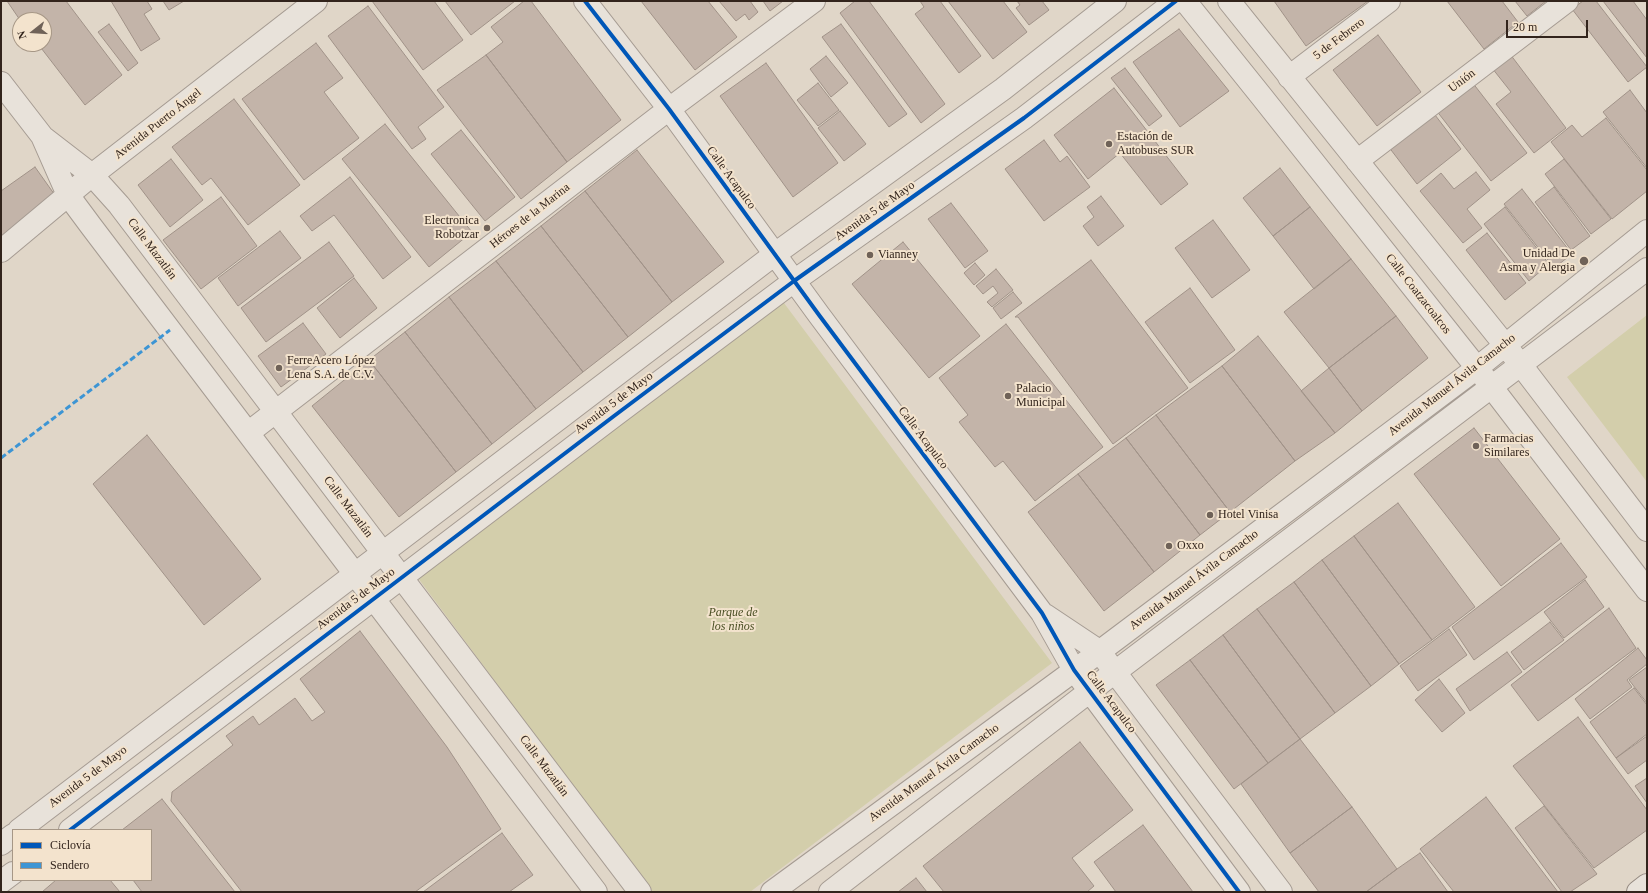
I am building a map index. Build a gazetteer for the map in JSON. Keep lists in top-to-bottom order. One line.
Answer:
{"streets":{"street":["5 de Febrero","Unión","Avenida Puerto Ángel","Calle Acapulco","Avenida 5 de Mayo","Héroes de la Marina","Calle Mazatlán","Calle Coatzacoalcos","Avenida Manuel Ávila Camacho"]},"crossings":[["Avenida Puerto Ángel","Calle Mazatlán"],["Calle Acapulco","Avenida 5 de Mayo"],["Calle Acapulco","Héroes de la Marina"],["Calle Acapulco","Avenida Manuel Ávila Camacho"],["Avenida 5 de Mayo","Calle Mazatlán"],["Héroes de la Marina","Calle Mazatlán"],["Calle Coatzacoalcos","Avenida Manuel Ávila Camacho"]],"parks":["Parque de los niños"],"places":["Estación de Autobuses SUR","Electronica Robotzar","Vianney","Unidad De Asma y Alergia","FerreAcero López Lena S.A. de C.V.","Palacio Municipal","Farmacias Similares","Hotel Vinisa","Oxxo"],"legend":["Ciclovía","Sendero"],"scale_bar":"20 m","north":"left"}
